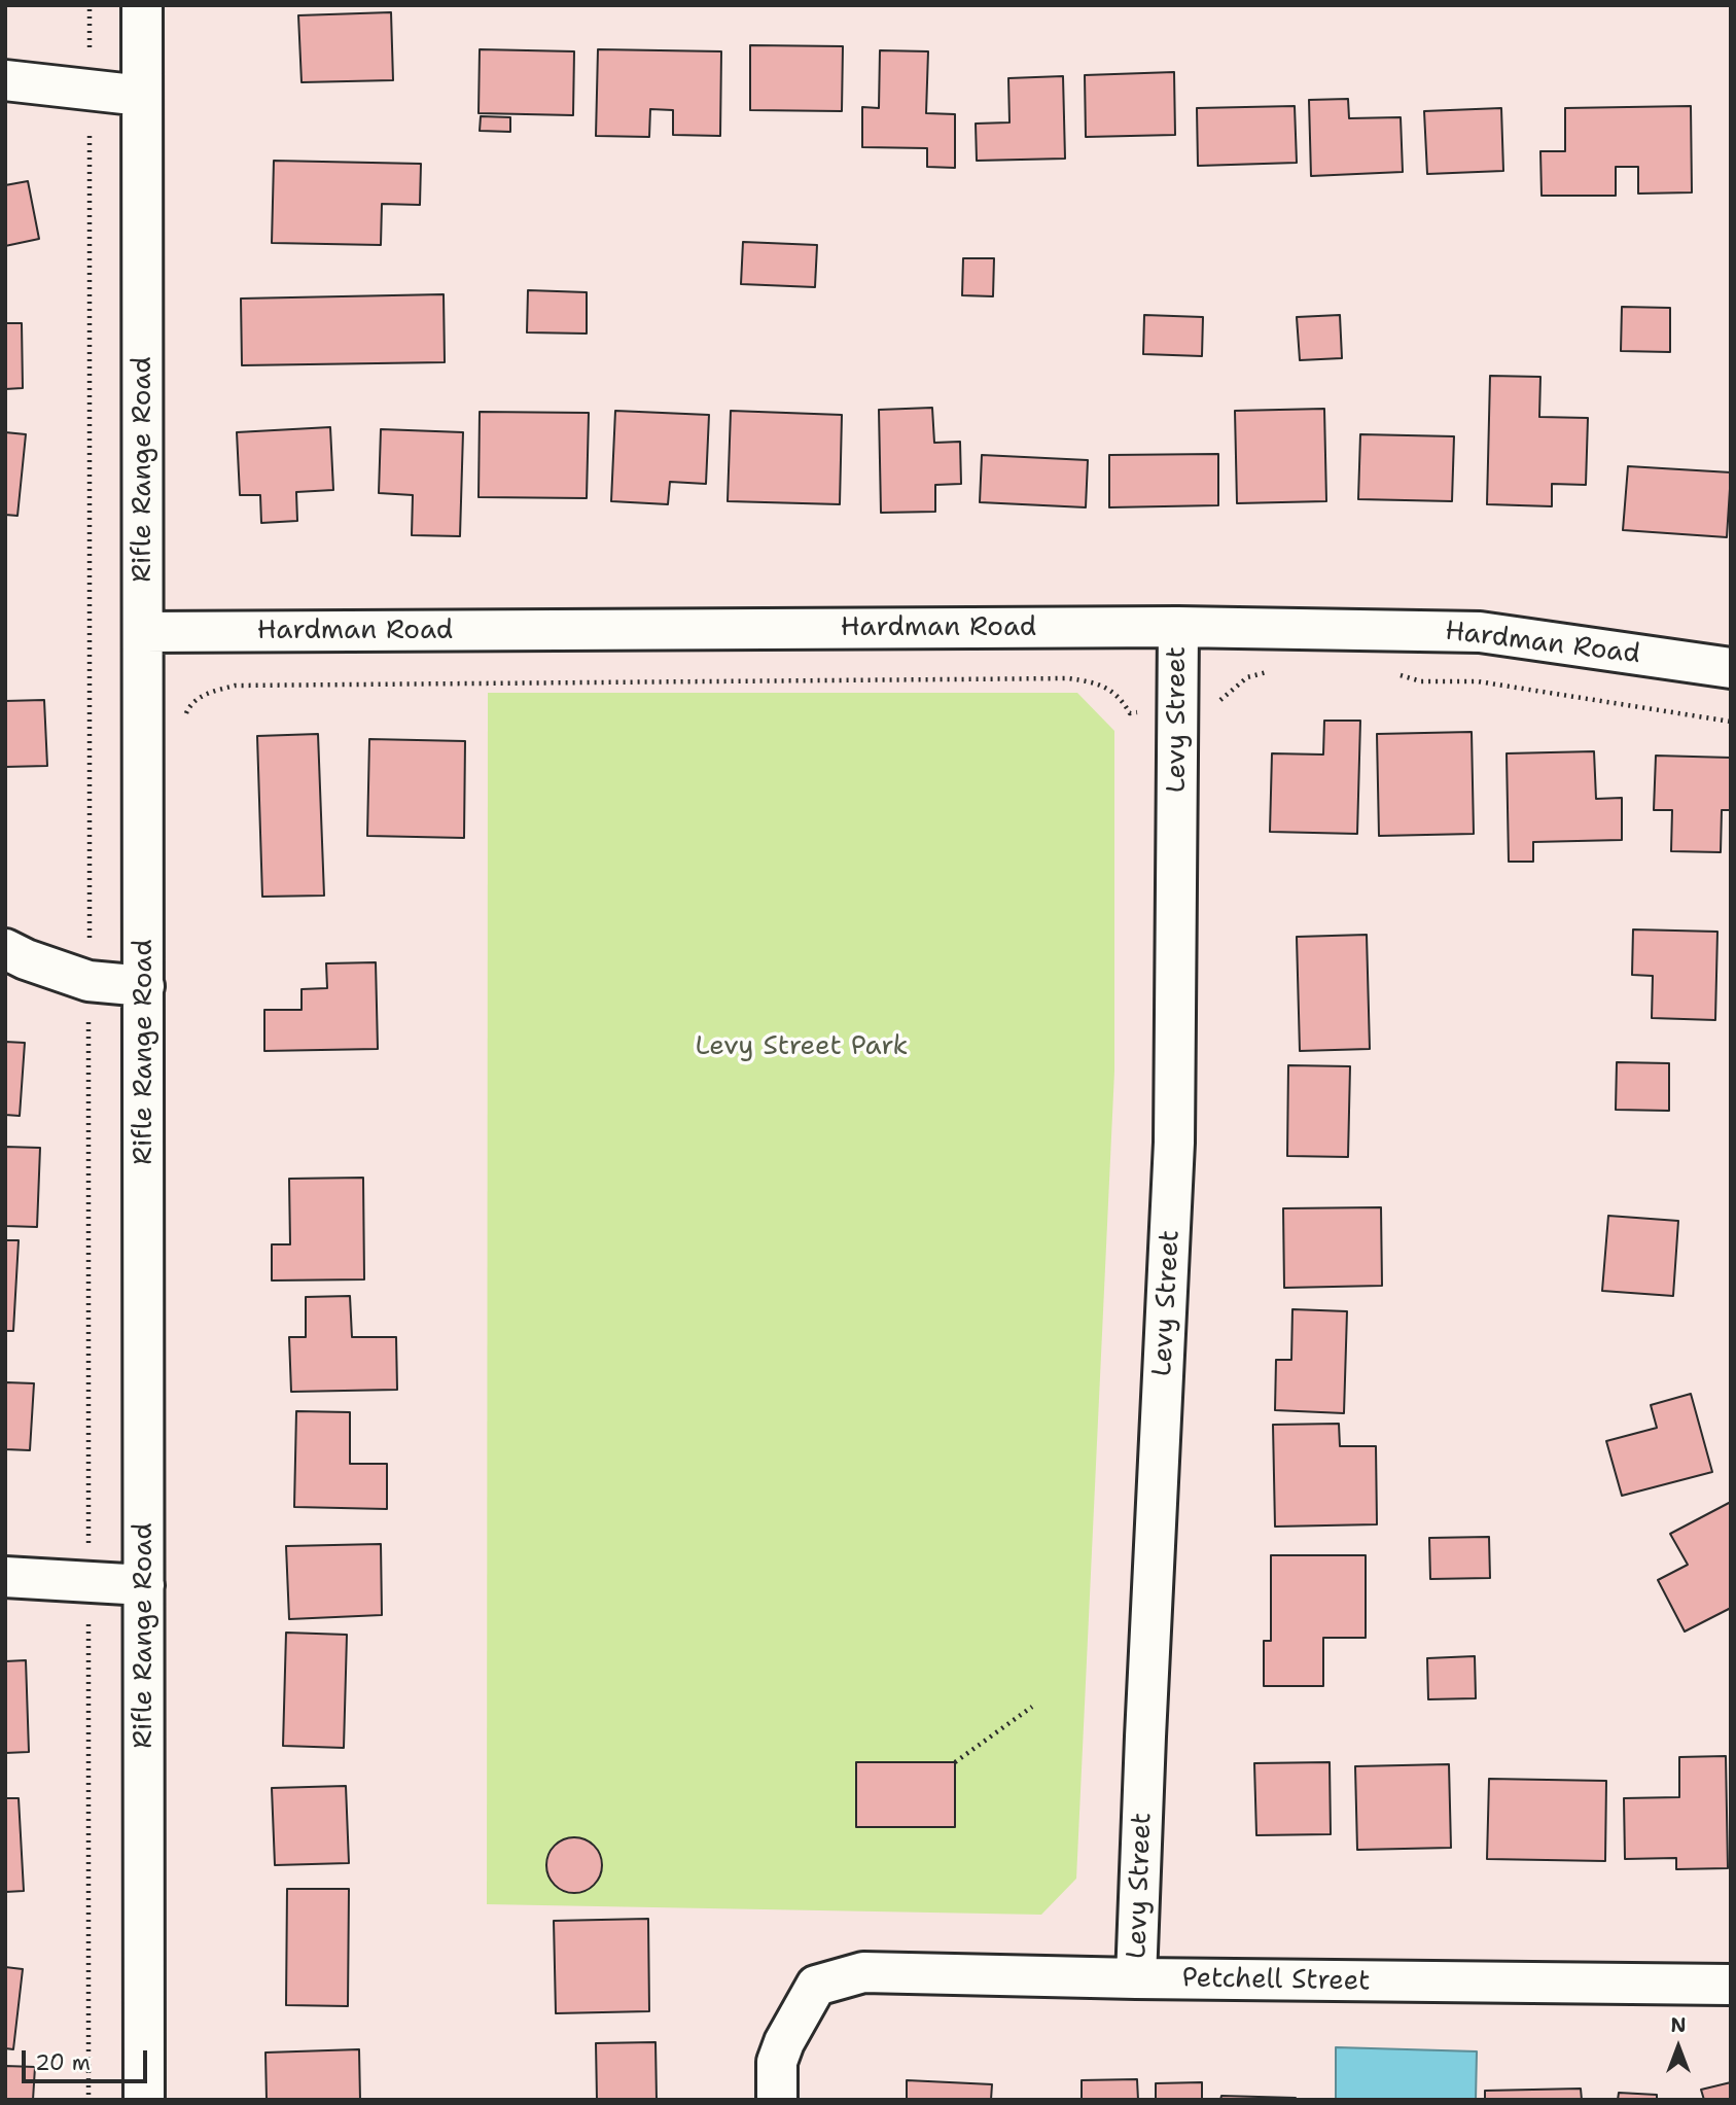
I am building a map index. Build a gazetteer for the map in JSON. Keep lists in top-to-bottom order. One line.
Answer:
{"streets":{"street":["Rifle Range Road","Hardman Road","Levy Street","Petchell Street"]},"crossings":[["Rifle Range Road","Hardman Road"],["Hardman Road","Levy Street"],["Levy Street","Petchell Street"]],"parks":["Levy Street Park"],"scale_bar":"20 m","north":"top"}
